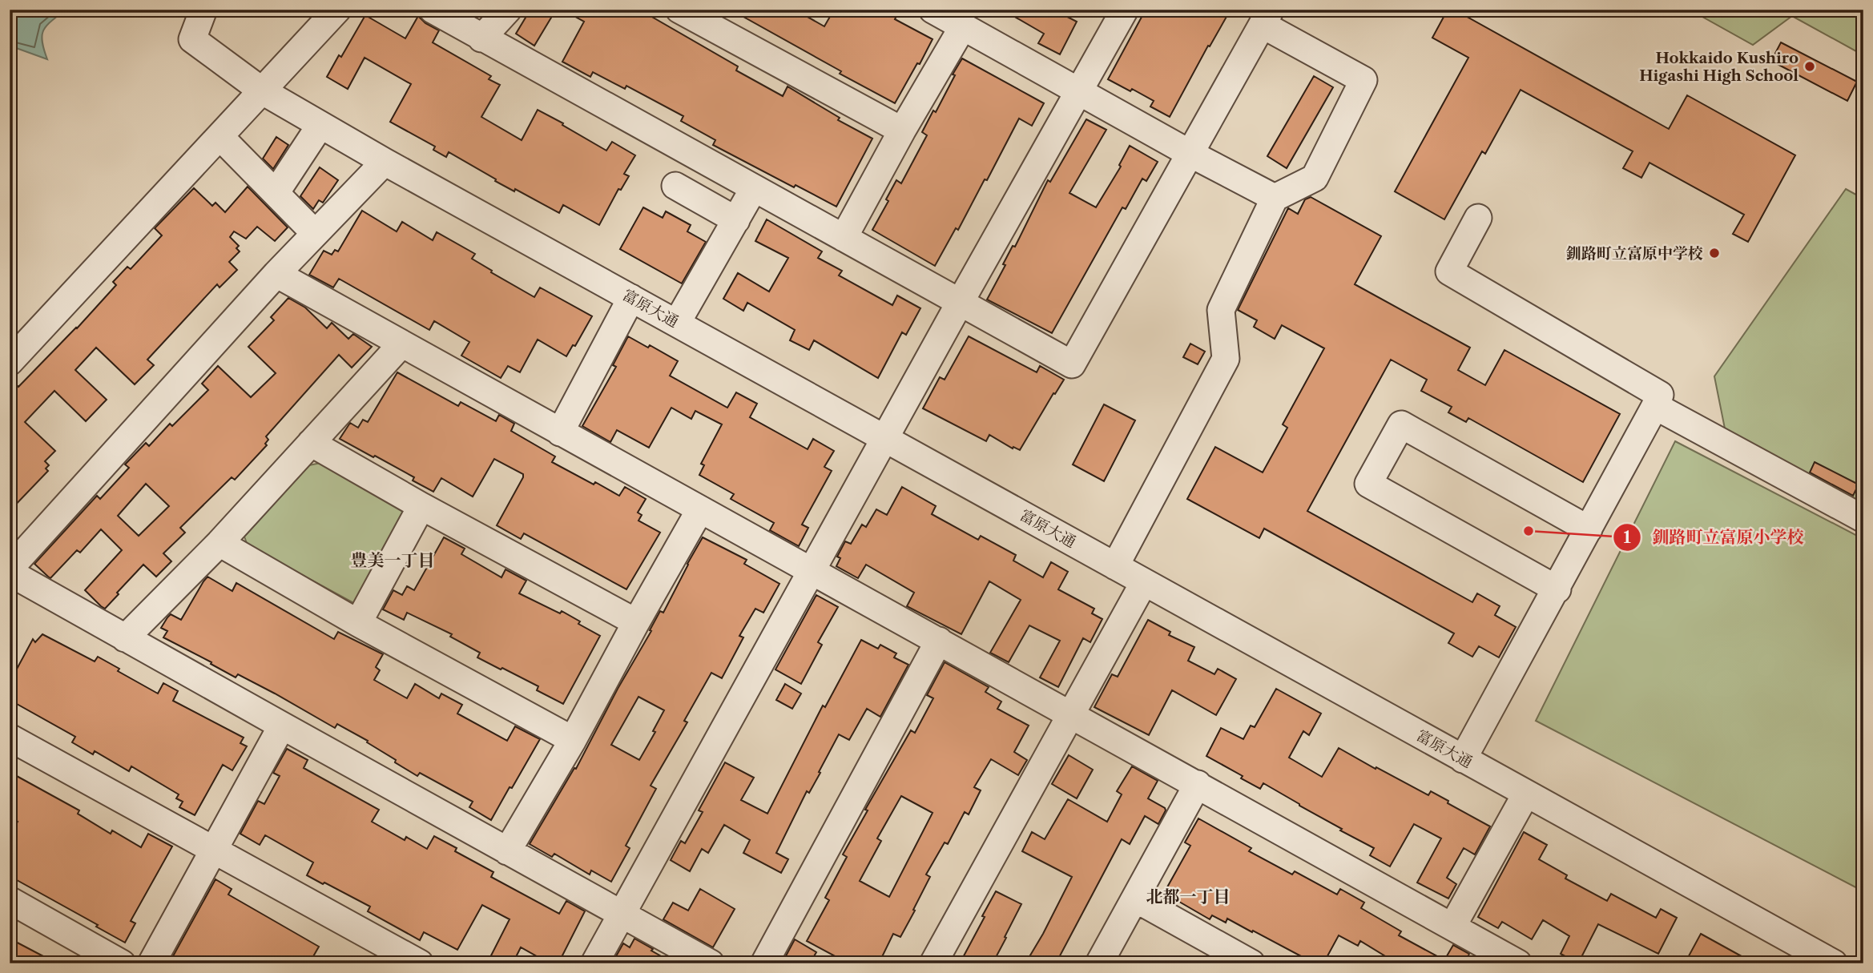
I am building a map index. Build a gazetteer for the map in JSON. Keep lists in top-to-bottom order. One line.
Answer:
{"streets":{"street":["富原大通"]},"districts":["豊美一丁目","北都一丁目"],"places":["Hokkaido Kushiro Higashi High School","釧路町立富原中学校","釧路町立富原小学校"]}
